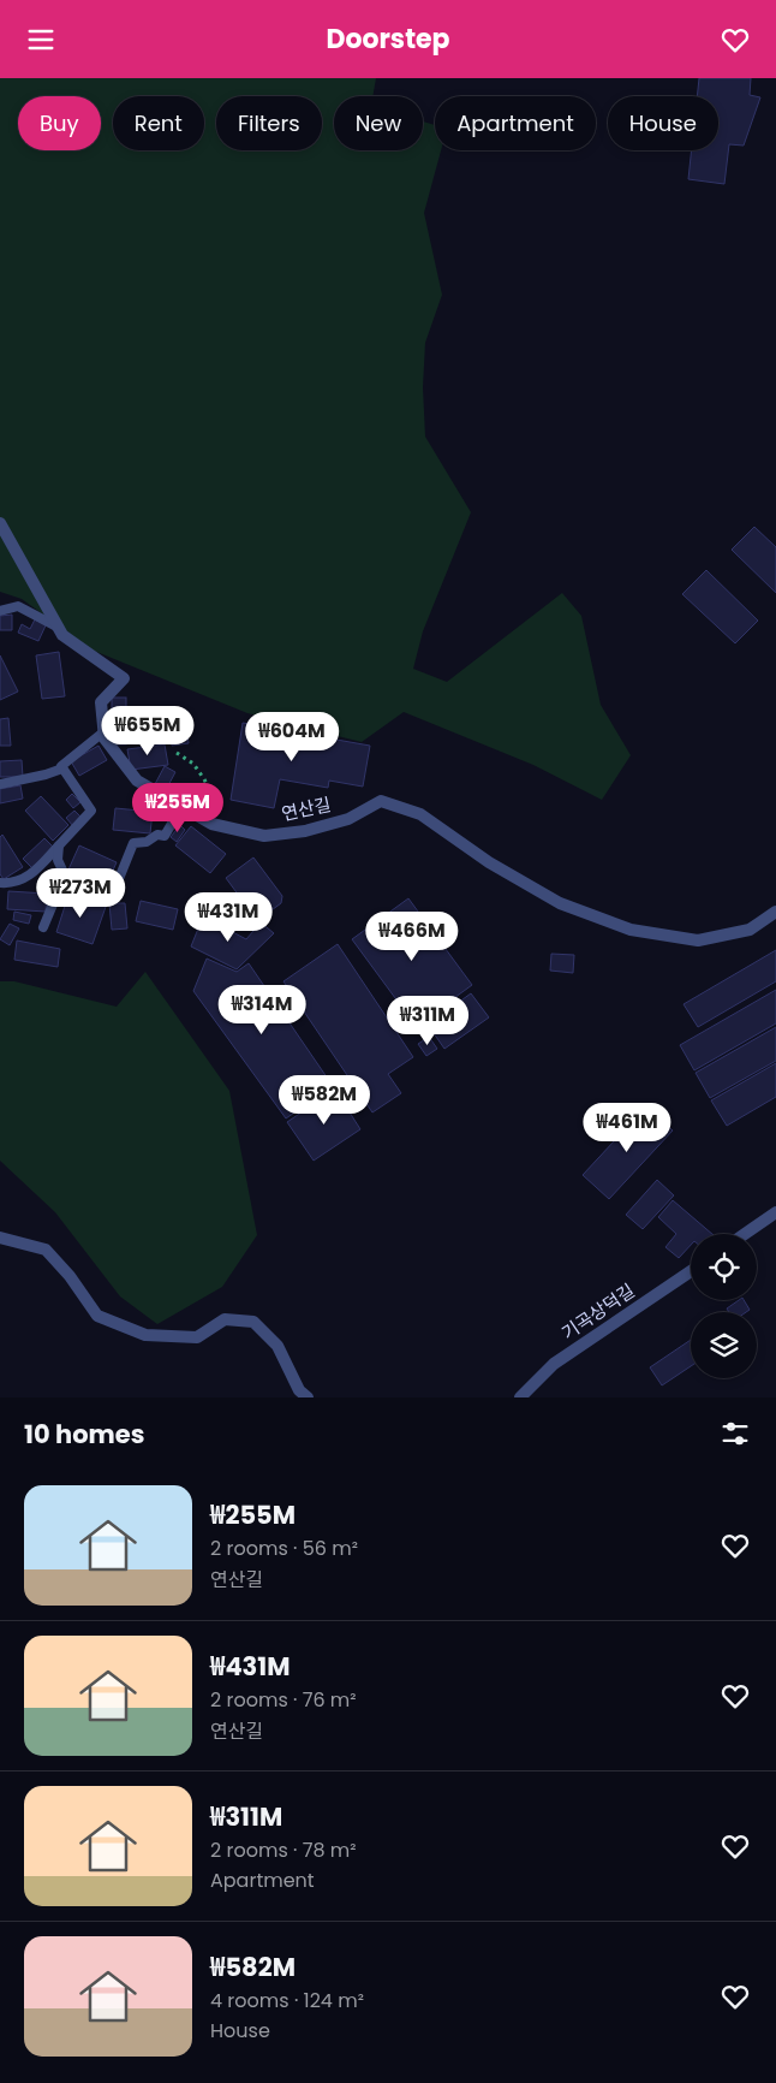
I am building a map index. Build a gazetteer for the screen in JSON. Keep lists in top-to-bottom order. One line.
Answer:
{"streets":{"street":["연산길","기곡상덕길"]},"page":{"header":"Doorstep","chip":["Buy","Rent","Filters","New","Apartment","House"],"price":["₩655M","₩604M","₩255M","₩273M","₩431M","₩466M","₩314M","₩311M","₩582M","₩461M"],"heading":"10 homes","list":[{"name":"₩255M","note":"2 rooms · 56 m² · 연산길"},{"name":"₩431M","note":"2 rooms · 76 m² · 연산길"},{"name":"₩311M","note":"2 rooms · 78 m² · Apartment"},{"name":"₩582M","note":"4 rooms · 124 m² · House"}]}}
